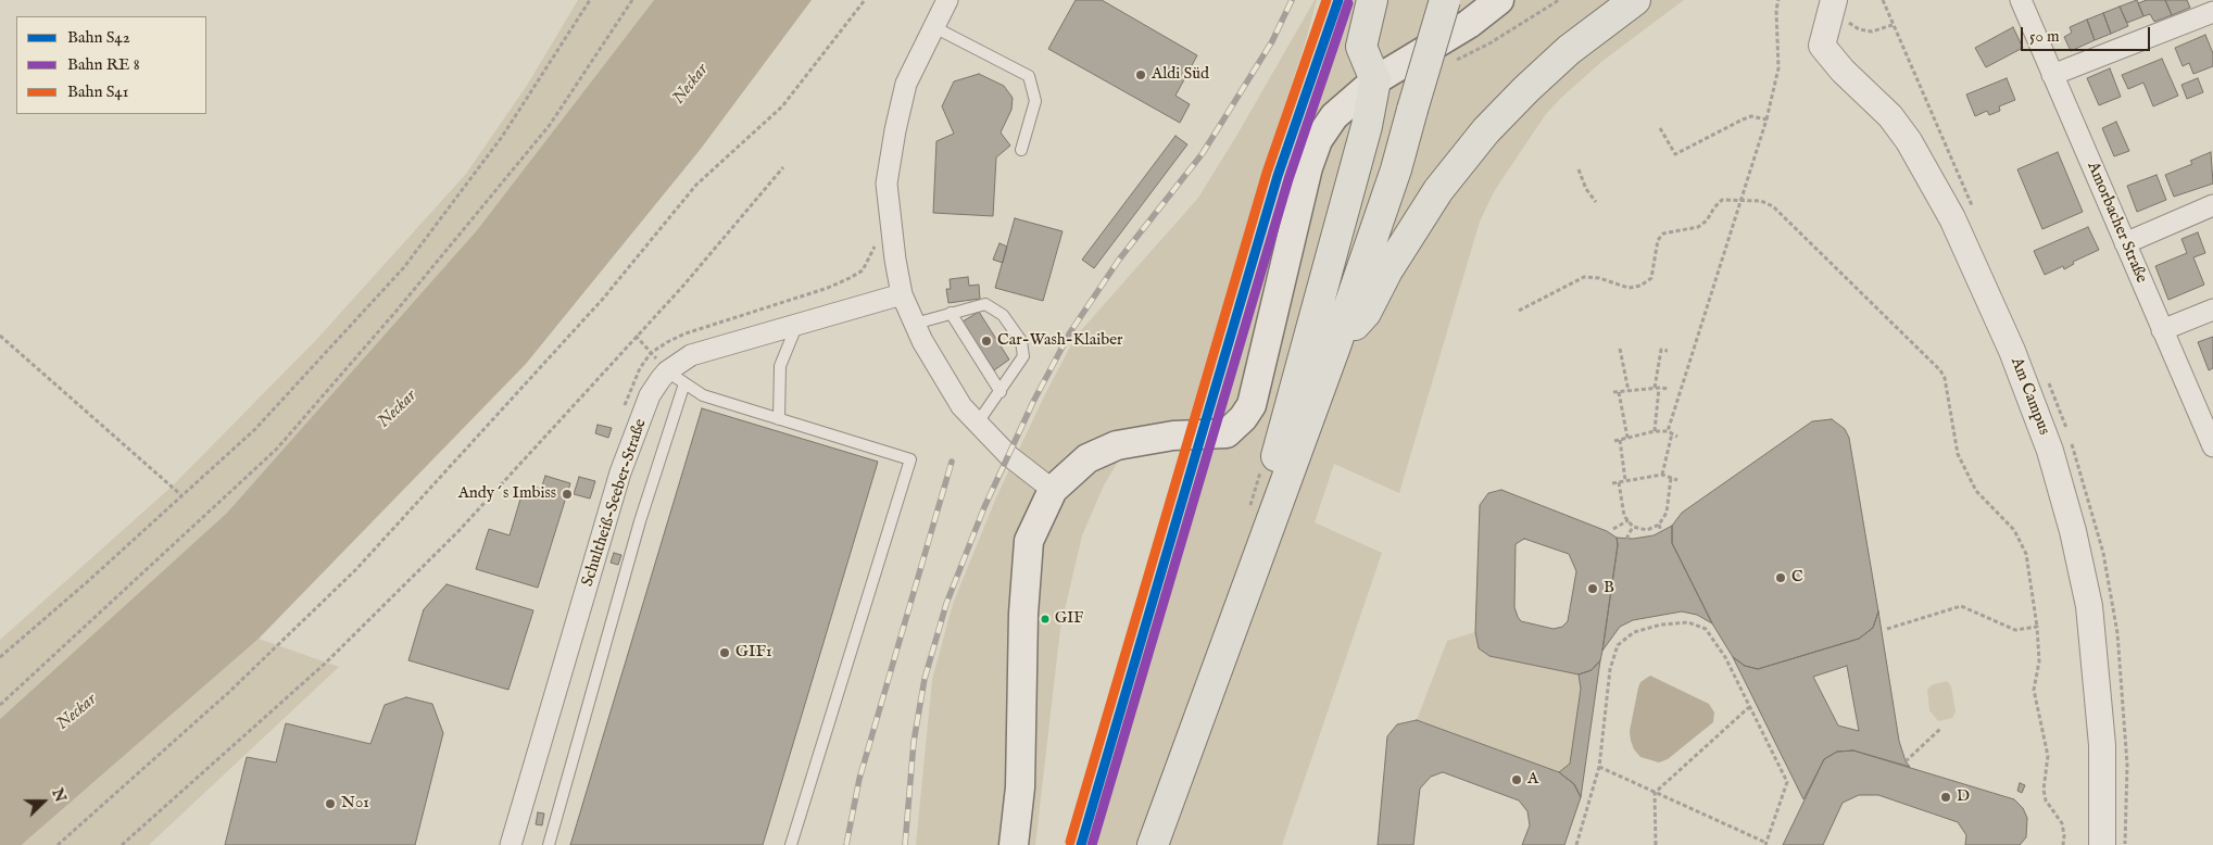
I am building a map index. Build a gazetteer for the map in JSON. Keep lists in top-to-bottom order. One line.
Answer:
{"streets":{"street":["Amorbacher Straße","Am Campus","Schultheiß-Seeber-Straße"]},"water":["Neckar"],"places":["Aldi Süd","Car-Wash-Klaiber","Andy´s Imbiss","C","B","GIF","GIF1","A","D","N01"],"lines":["rail line S42","rail line S41"],"legend":["Bahn S42","Bahn RE 8","Bahn S41"],"scale_bar":"50 m","north":"right"}
